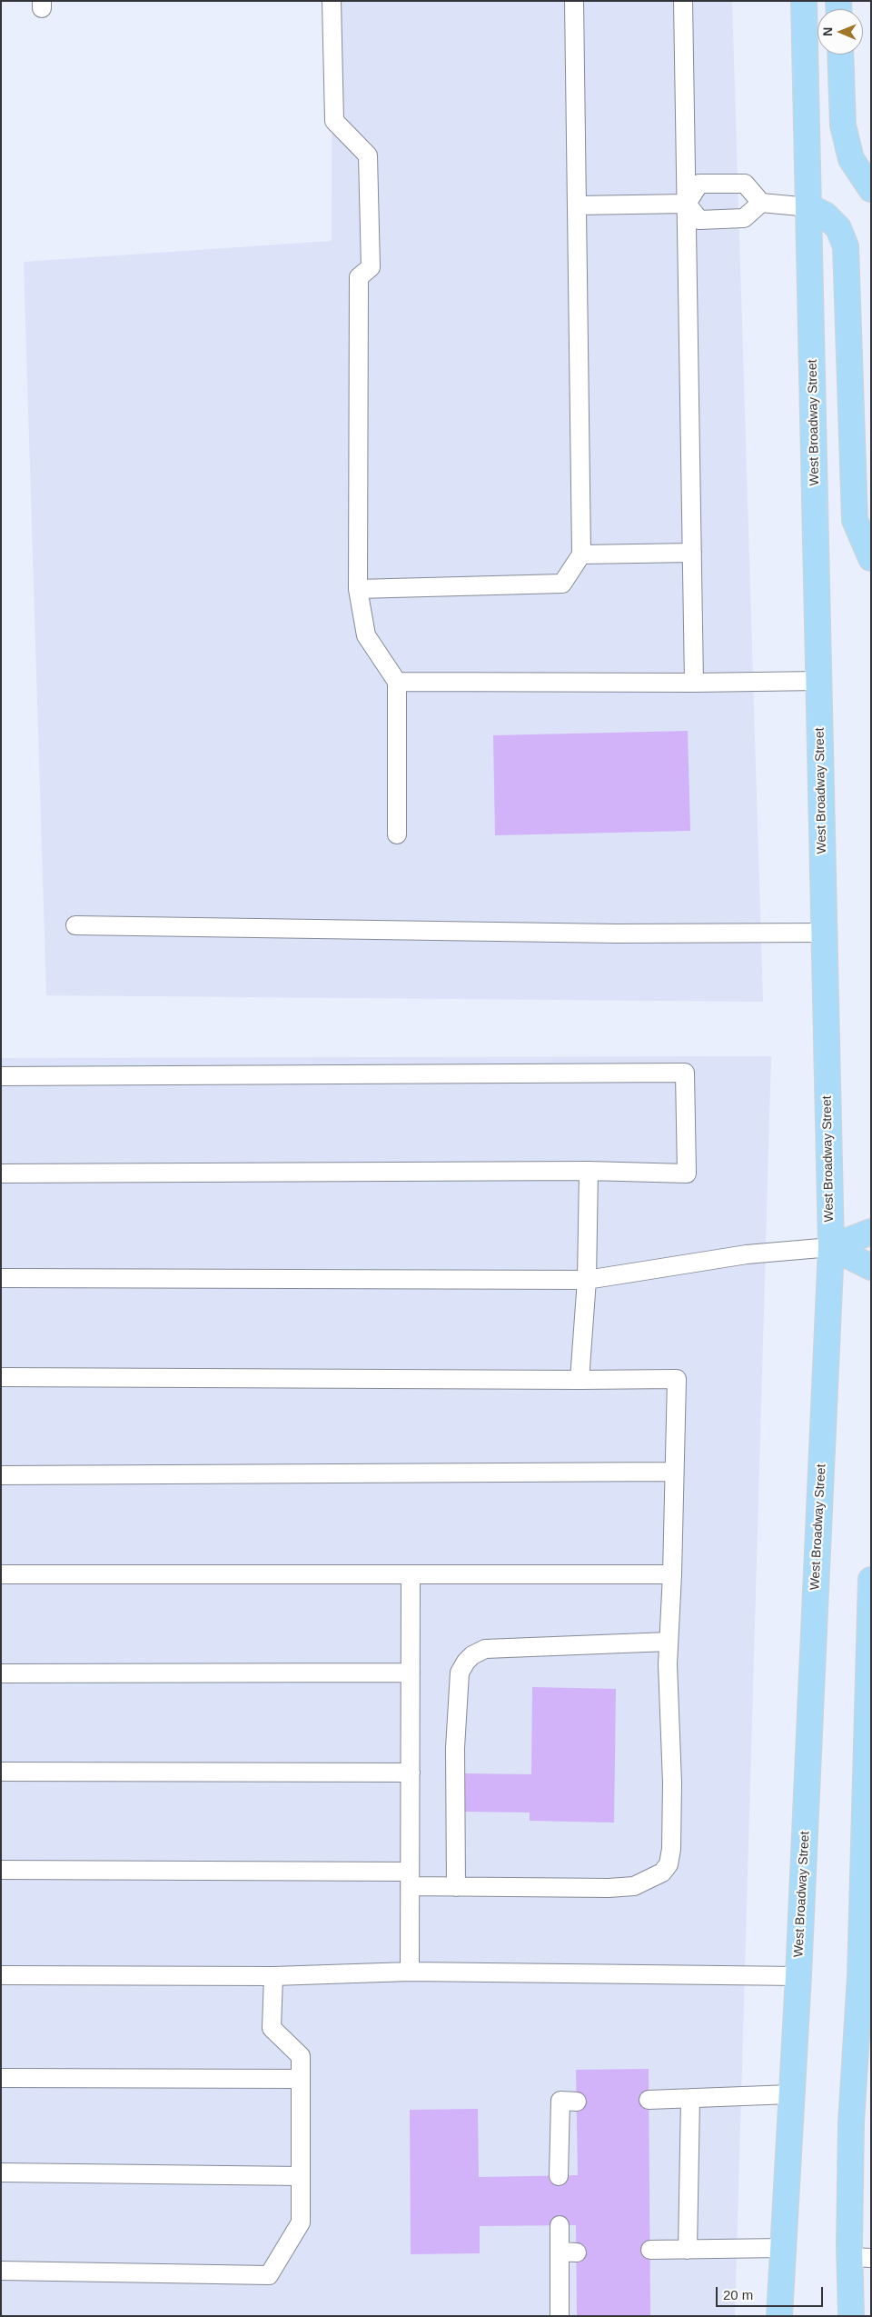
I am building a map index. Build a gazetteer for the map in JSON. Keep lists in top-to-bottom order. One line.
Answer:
{"streets":{"main road":["West Broadway Street"]},"scale_bar":"20 m","north":"left"}
